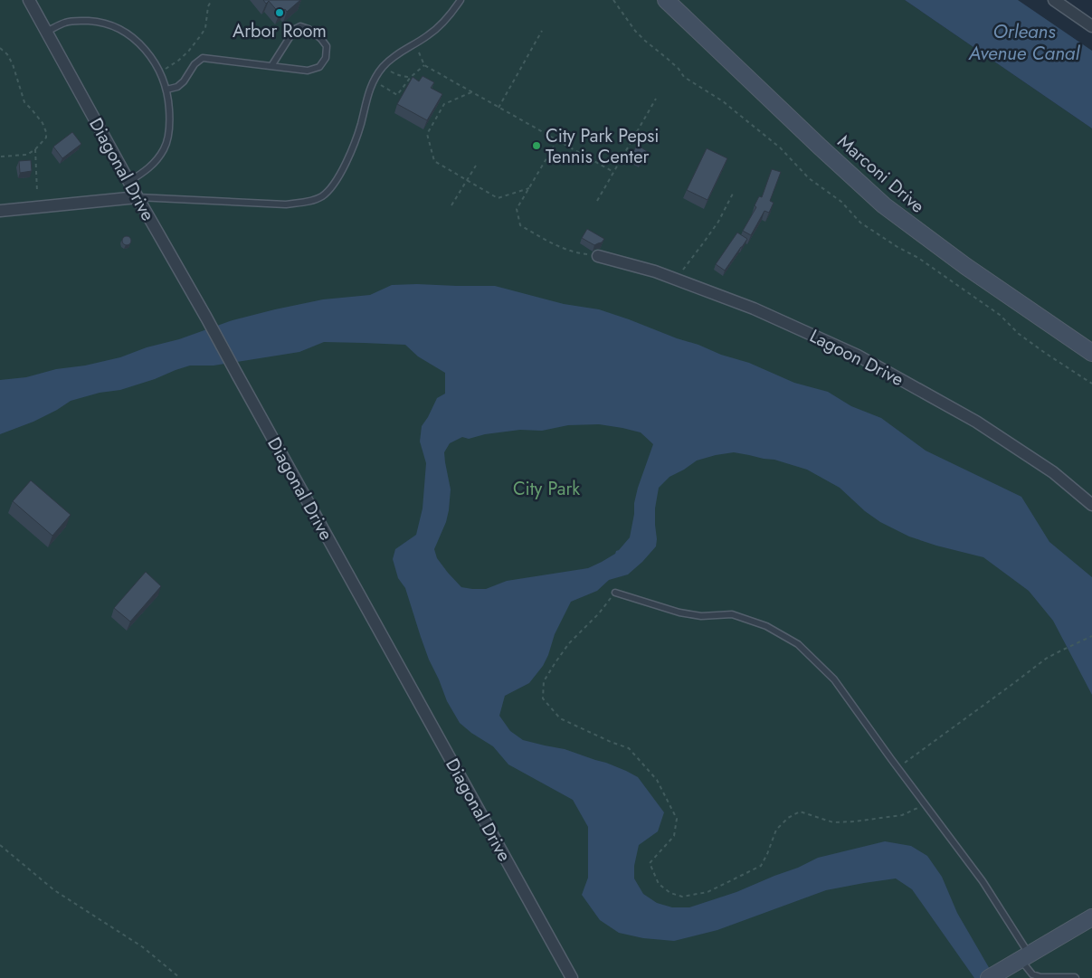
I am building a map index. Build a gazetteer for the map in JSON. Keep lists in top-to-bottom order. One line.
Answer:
{"streets":{"street":["Diagonal Drive","Marconi Drive","Lagoon Drive"]},"water":["Orleans Avenue Canal"],"parks":["City Park"],"places":["Arbor Room","City Park Pepsi Tennis Center"]}
